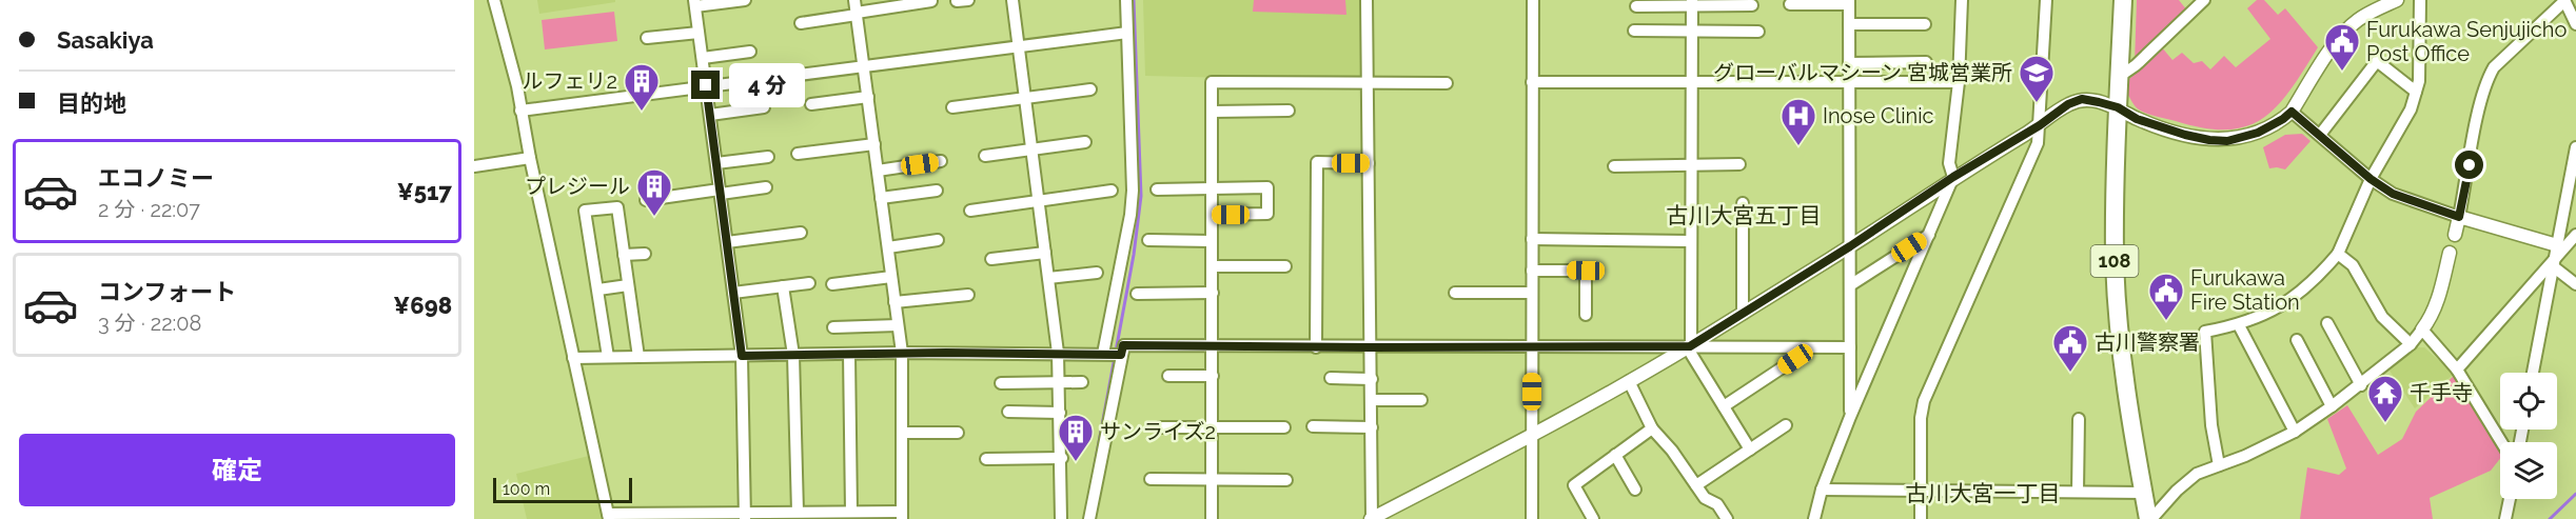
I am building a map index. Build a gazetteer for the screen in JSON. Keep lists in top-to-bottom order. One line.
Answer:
{"streets":{"highway":["108"]},"districts":["古川大宮五丁目","古川大宮一丁目"],"places":{"public building":["Furukawa Senjujicho Post Office","Furukawa Fire Station","古川警察署"],"school or university":["グローバルマシーン 宮城営業所"],"building":["ルフェリ2","プレジール","サンライズ2"],"hospital":["Inose Clinic"],"temple":["千手寺"]},"scale_bar":"100 m","page":{"banner":["Sasakiya","目的地"],"bubble":"4 分","list":[{"name":"エコノミー","note":"2 分 · 22:07","value":"¥517"},{"name":"コンフォート","note":"3 分 · 22:08","value":"¥698"}],"buttons":"確定","scale":"100 m"}}
